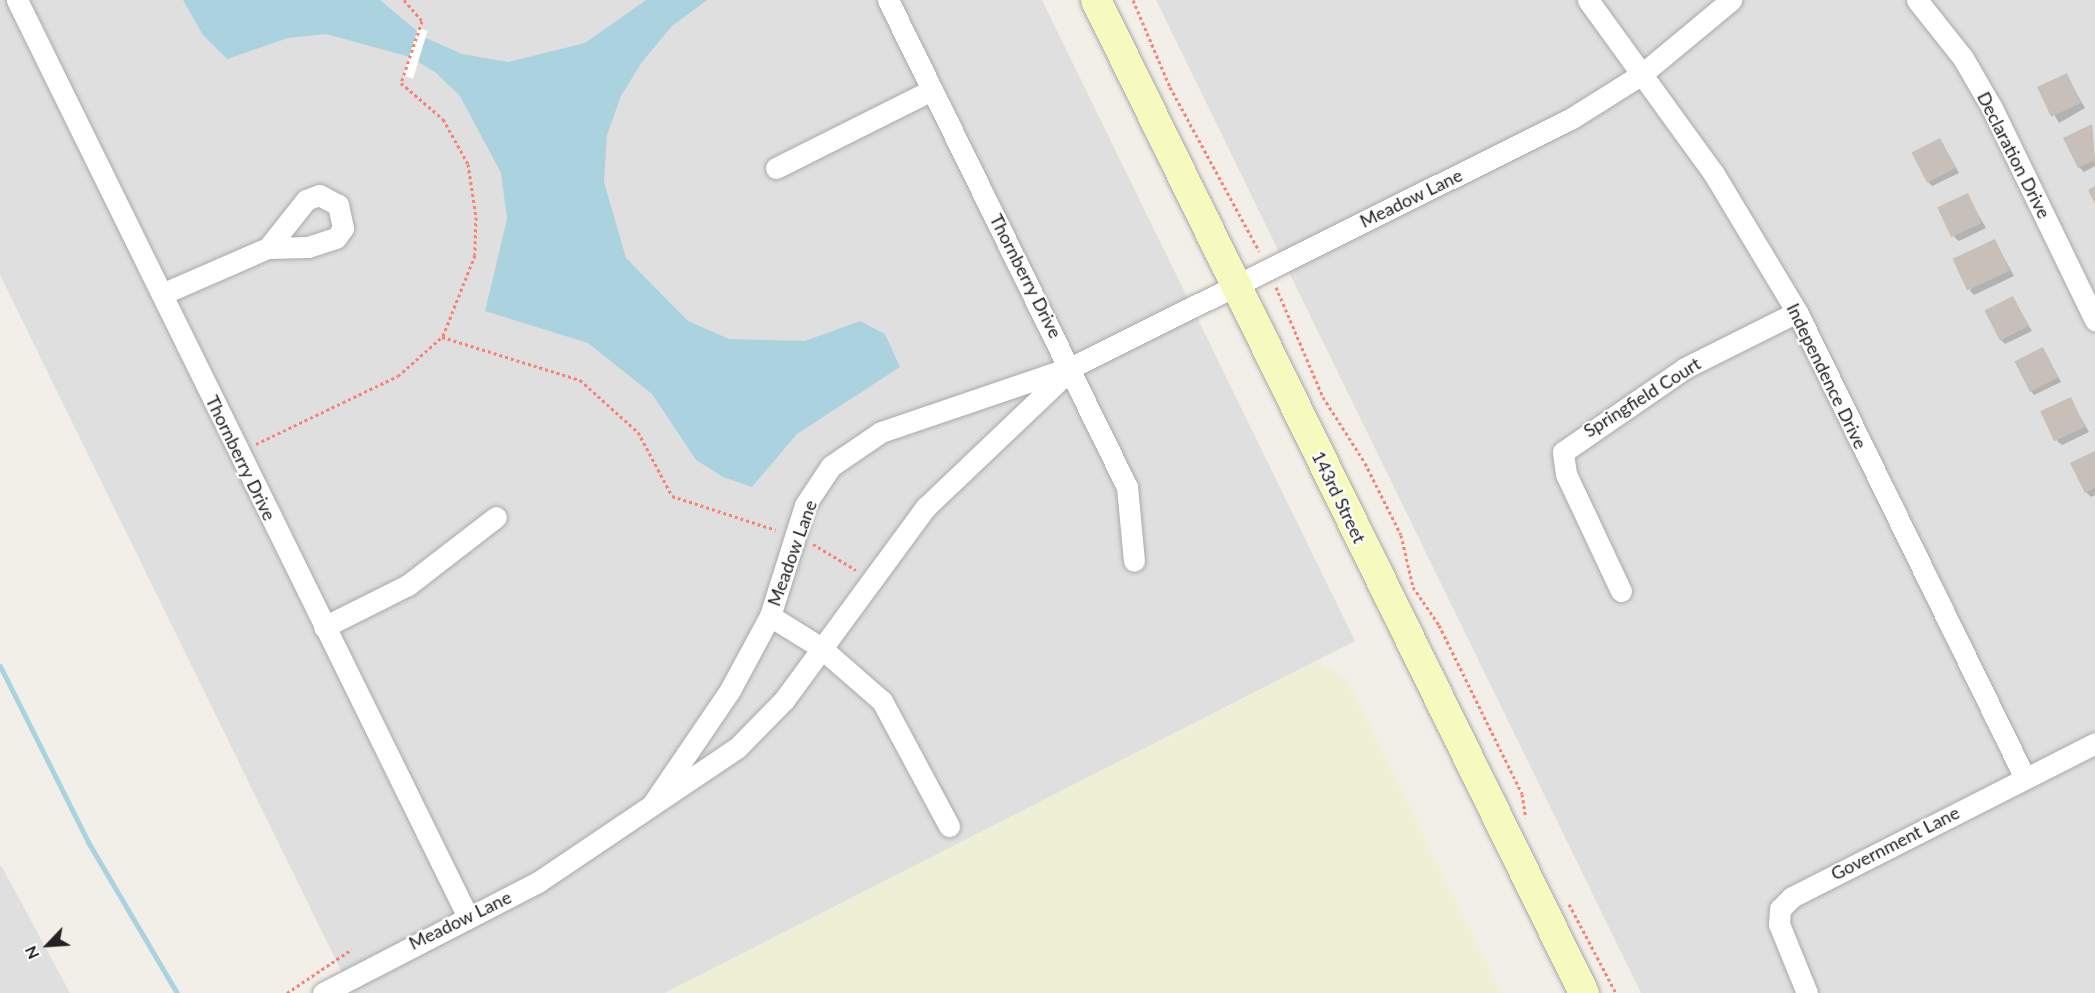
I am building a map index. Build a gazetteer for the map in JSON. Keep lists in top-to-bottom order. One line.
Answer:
{"streets":{"street":["Declaration Drive","Meadow Lane","Thornberry Drive","Independence Drive","Springfield Court","143rd Street","Government Lane"]},"crossings":[["Meadow Lane","Thornberry Drive"],["Meadow Lane","Independence Drive"],["Meadow Lane","143rd Street"],["Independence Drive","Springfield Court"],["Independence Drive","Government Lane"]],"north":"bottom left"}
